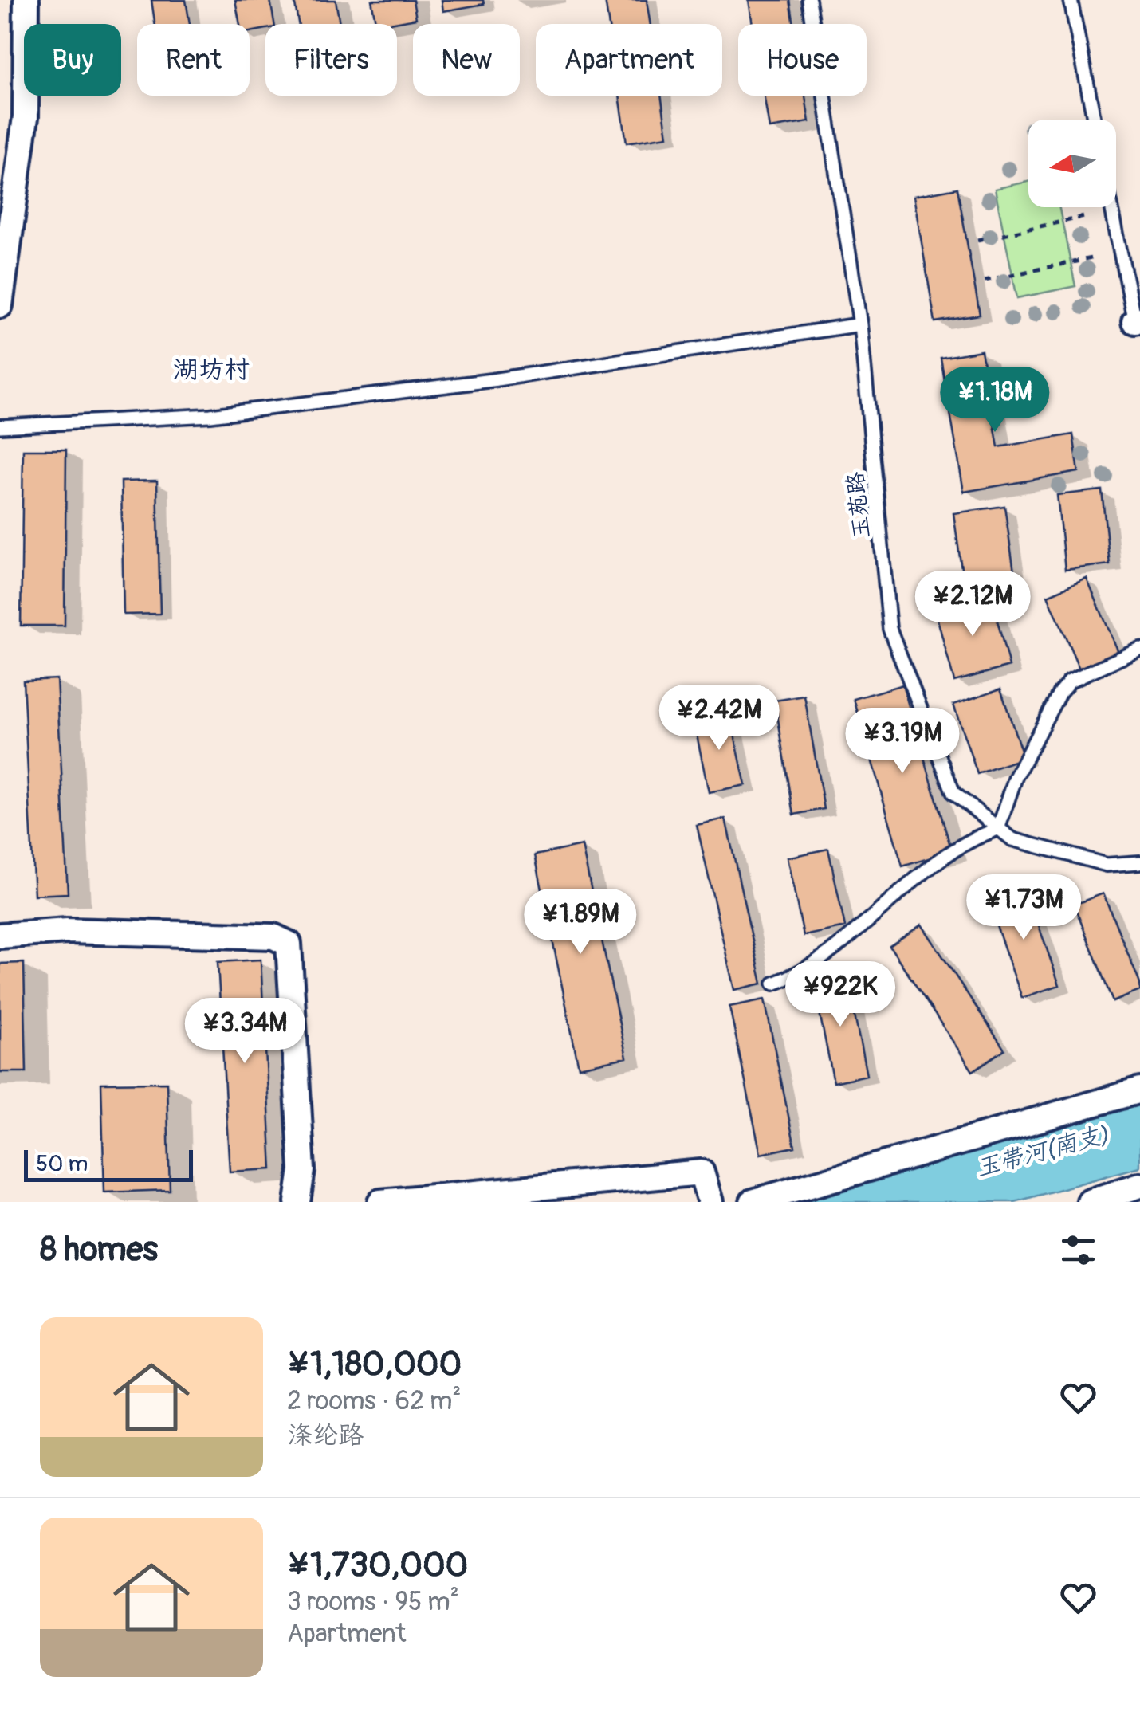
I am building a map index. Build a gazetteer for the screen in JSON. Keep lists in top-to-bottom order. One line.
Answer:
{"streets":{"lane":["玉苑路"]},"districts":["湖坊村"],"water":["玉带河(南支)"],"scale_bar":"50 m","north":"left","page":{"chip":["Buy","Rent","Filters","New","Apartment","House"],"price":["¥1.18M","¥2.12M","¥2.42M","¥3.19M","¥1.73M","¥1.89M","¥922K","¥3.34M"],"scale":"50 m","heading":"8 homes","list":[{"name":"¥1,180,000","note":"2 rooms · 62 m² · 涤纶路"},{"name":"¥1,730,000","note":"3 rooms · 95 m² · Apartment"}]}}
